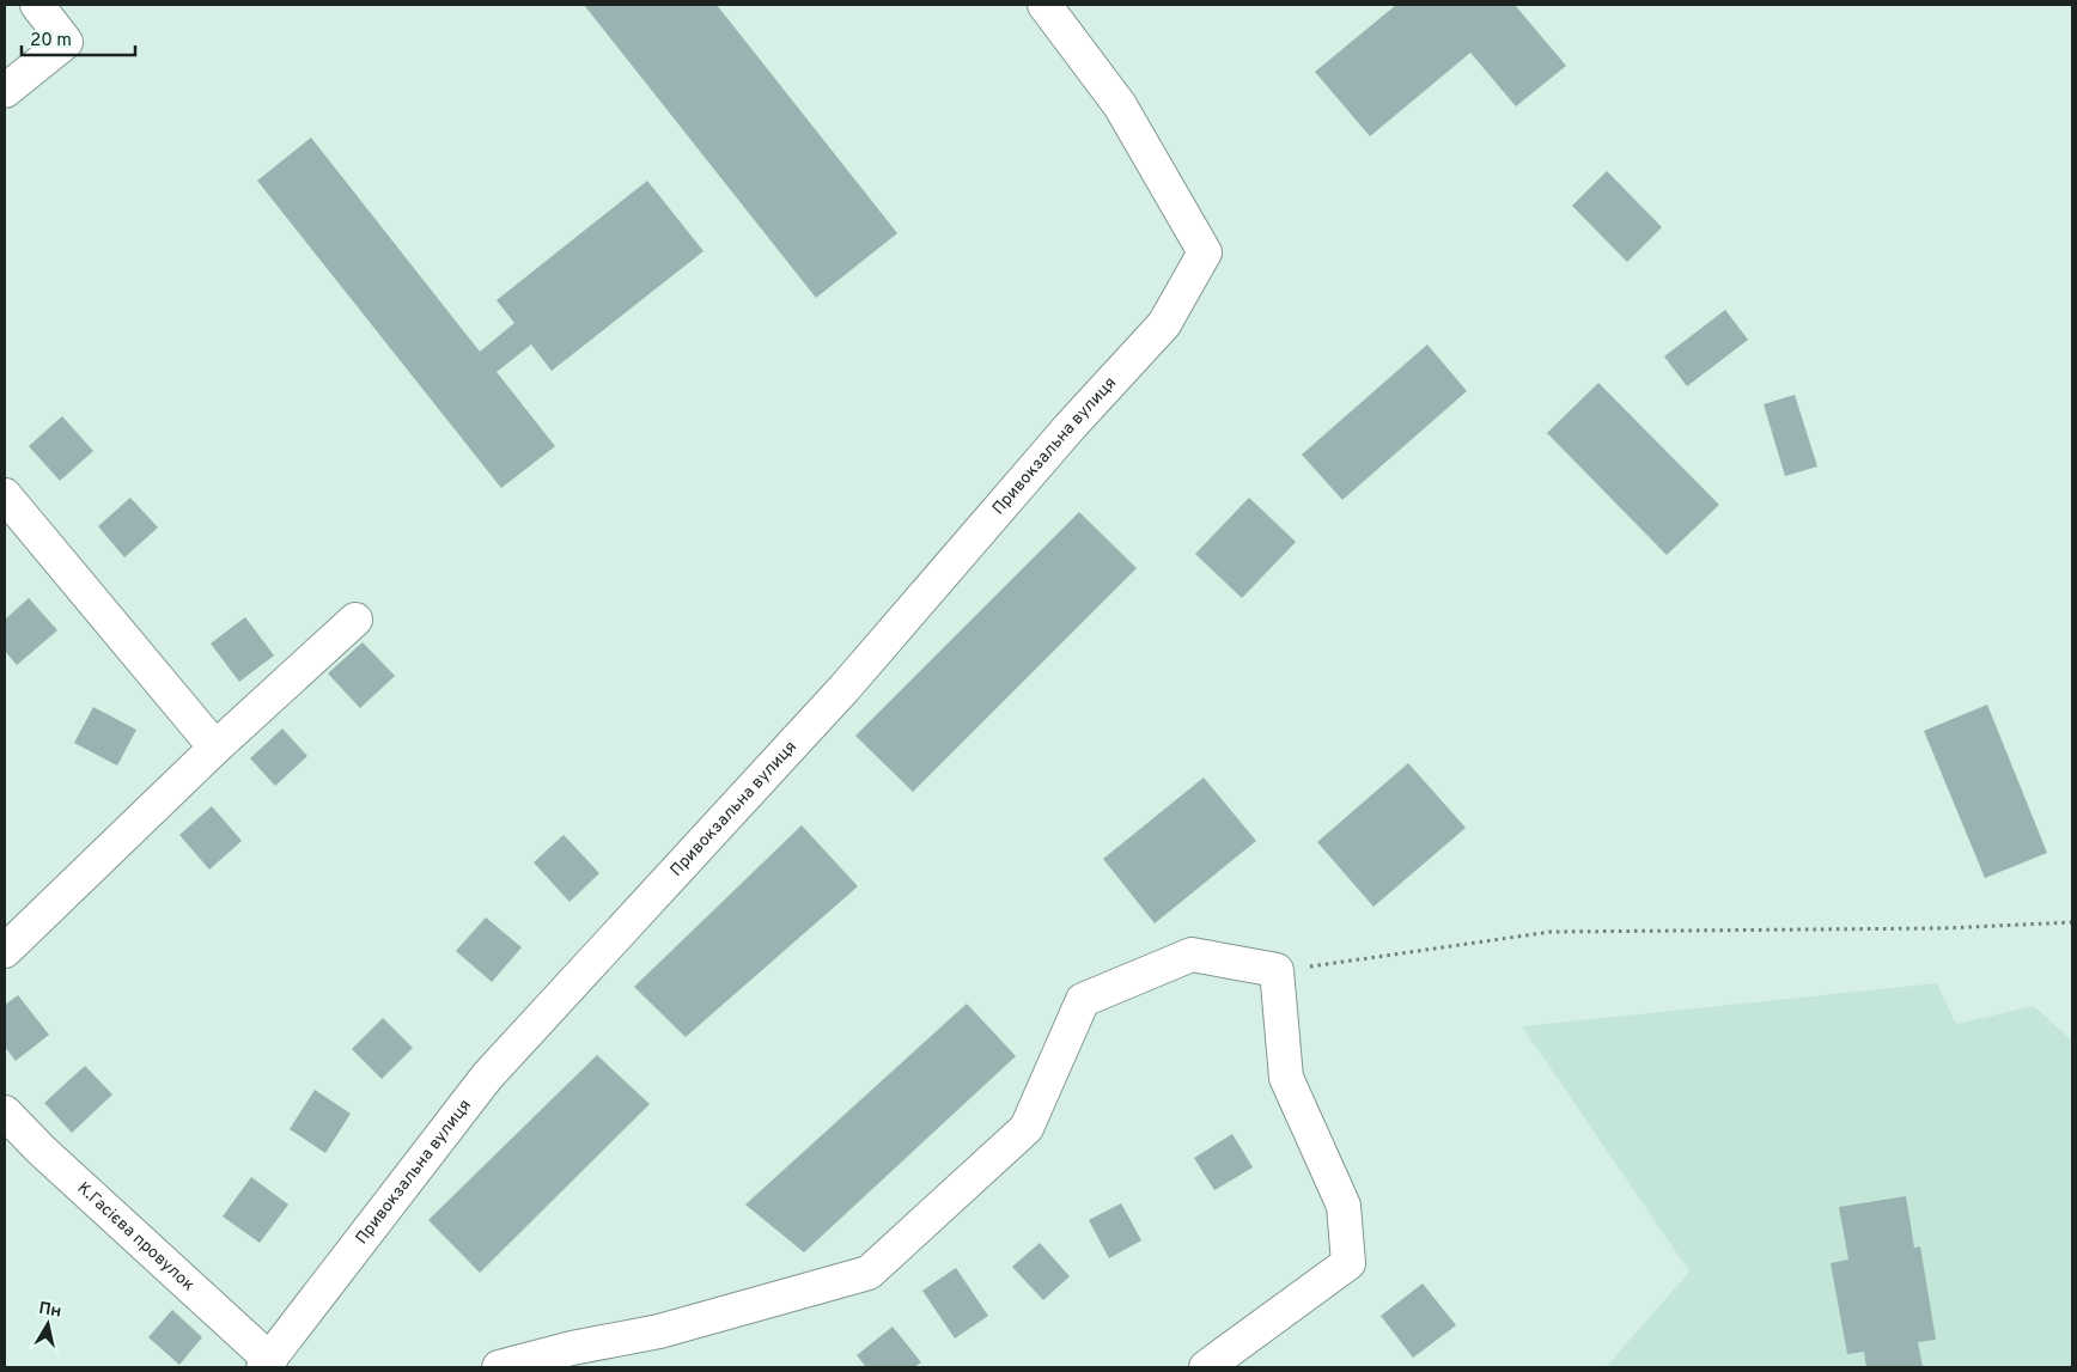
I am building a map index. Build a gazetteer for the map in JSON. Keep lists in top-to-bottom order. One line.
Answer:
{"streets":{"street":["Привокзальна вулиця","К.Гасієва провулок"]},"crossings":[["Привокзальна вулиця","К.Гасієва провулок"]],"scale_bar":"20 m","north":"top"}
